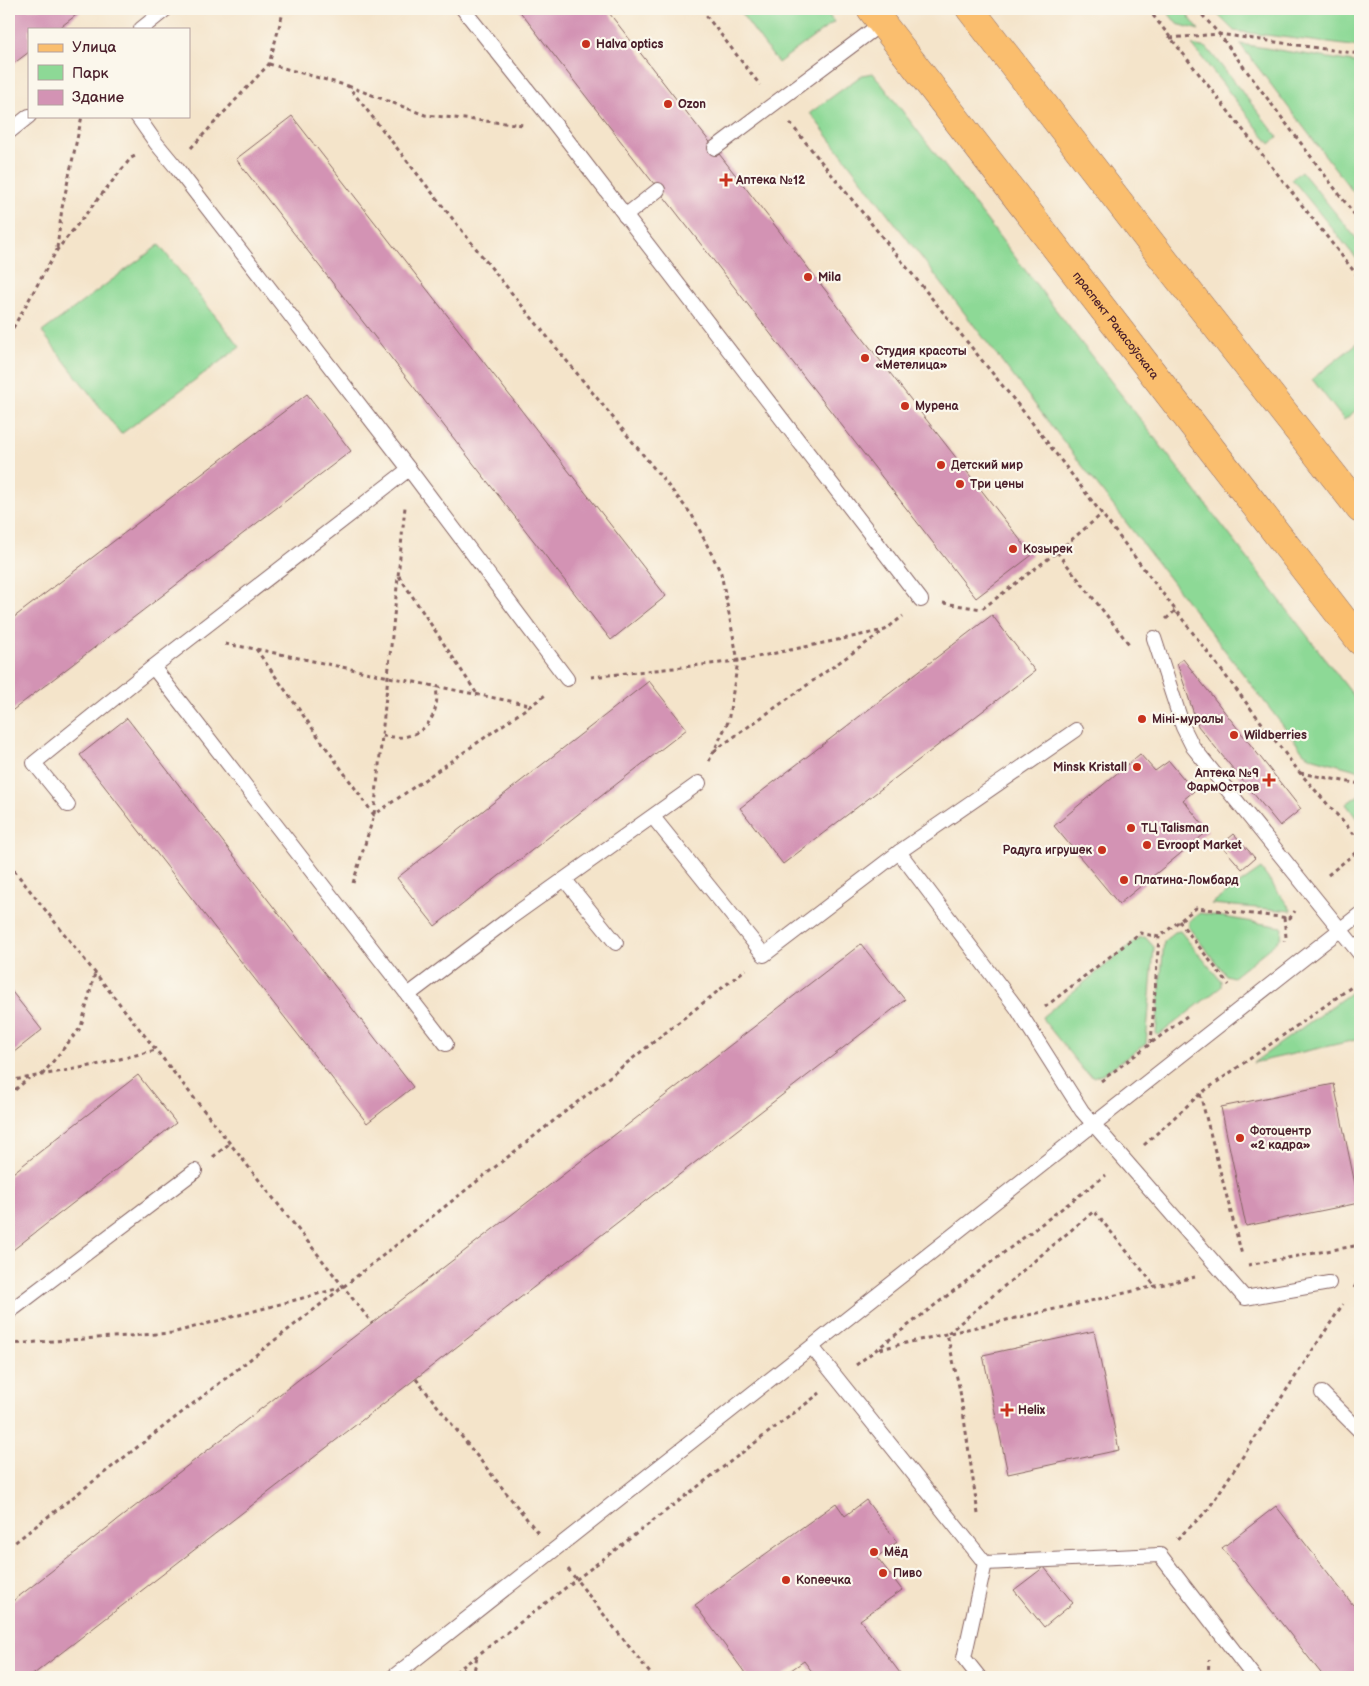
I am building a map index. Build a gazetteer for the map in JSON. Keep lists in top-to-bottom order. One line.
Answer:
{"streets":{"main road":["праспект Ракасоўскага"]},"places":{"other":["Halva optics","Ozon","Mila","Студия красоты «Метелица»","Мурена","Детский мир","Три цены","Козырек","Міні-муралы","Wildberries","Minsk Kristall","ТЦ Talisman","Evroopt Market","Радуга игрушек","Платина-Ломбард","Фотоцентр «2 кадра»","Мёд","Пиво","Копеечка"],"health":["Аптека №12","Аптека №9 ФармОстров","Helix"]},"legend":["Улица","Парк","Здание"]}
